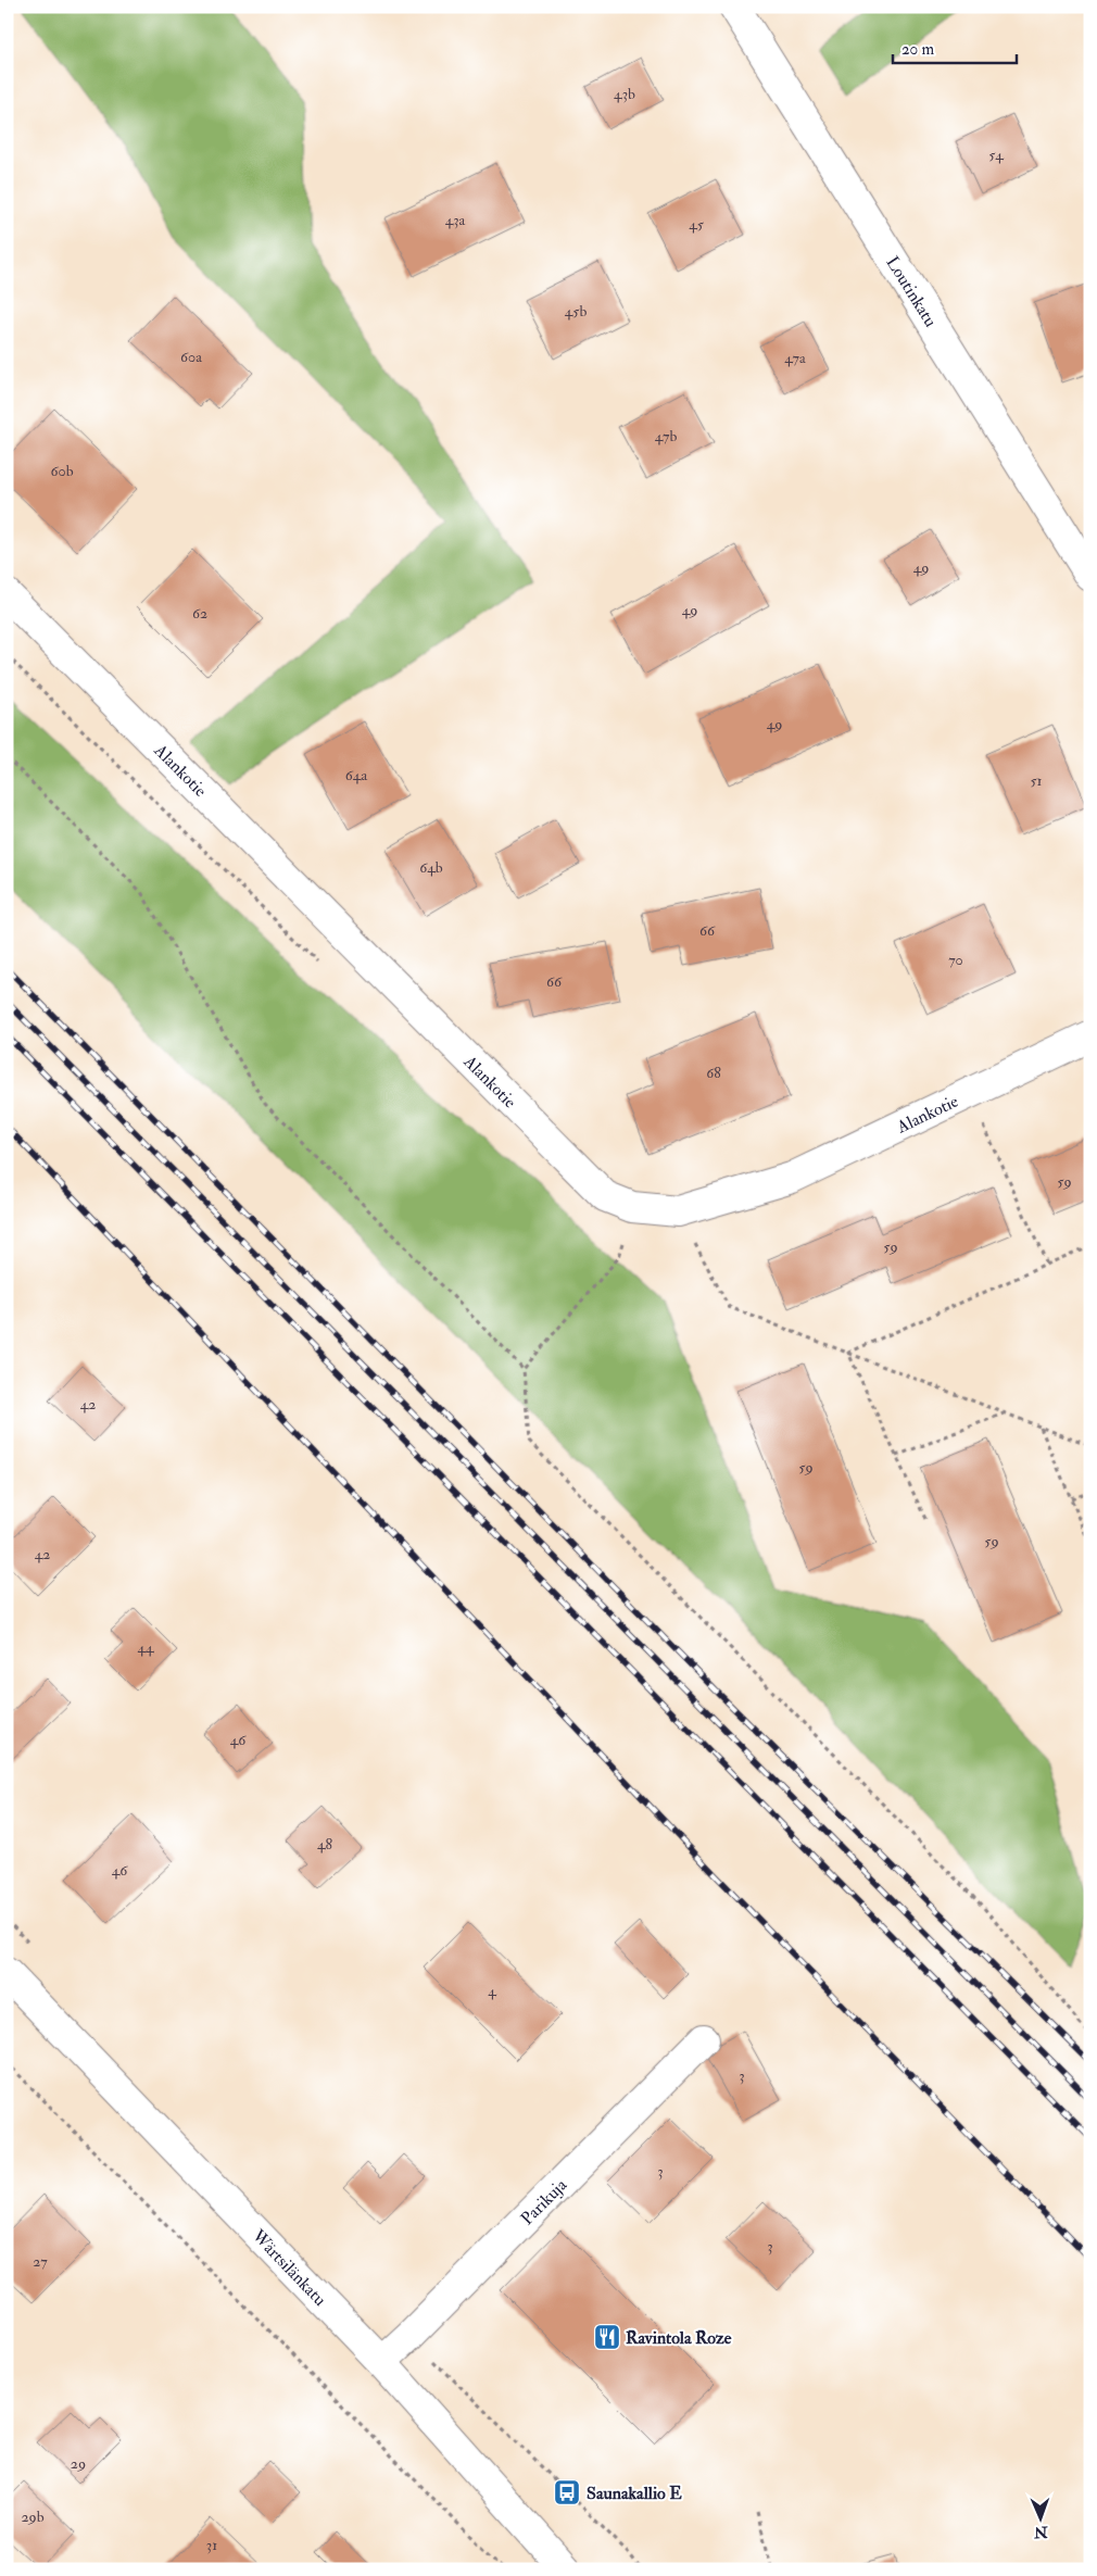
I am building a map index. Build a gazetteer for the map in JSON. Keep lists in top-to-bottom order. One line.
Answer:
{"streets":{"street":["Loutinkatu","Alankotie","Parikuja","Wärtsilänkatu"]},"crossings":[["Parikuja","Wärtsilänkatu"]],"places":{"restaurant":["Ravintola Roze"],"bus stop":["Saunakallio E"]},"house_numbers":["43b","54","43a","45","45b","60a","47a","47b","60b","49","49","62","49","64a","51","64b","66","70","66","68","59","59","42","59","59","42","44","46","48","46","4","3","3","3","27","29","29b","31"],"scale_bar":"20 m","north":"bottom"}
